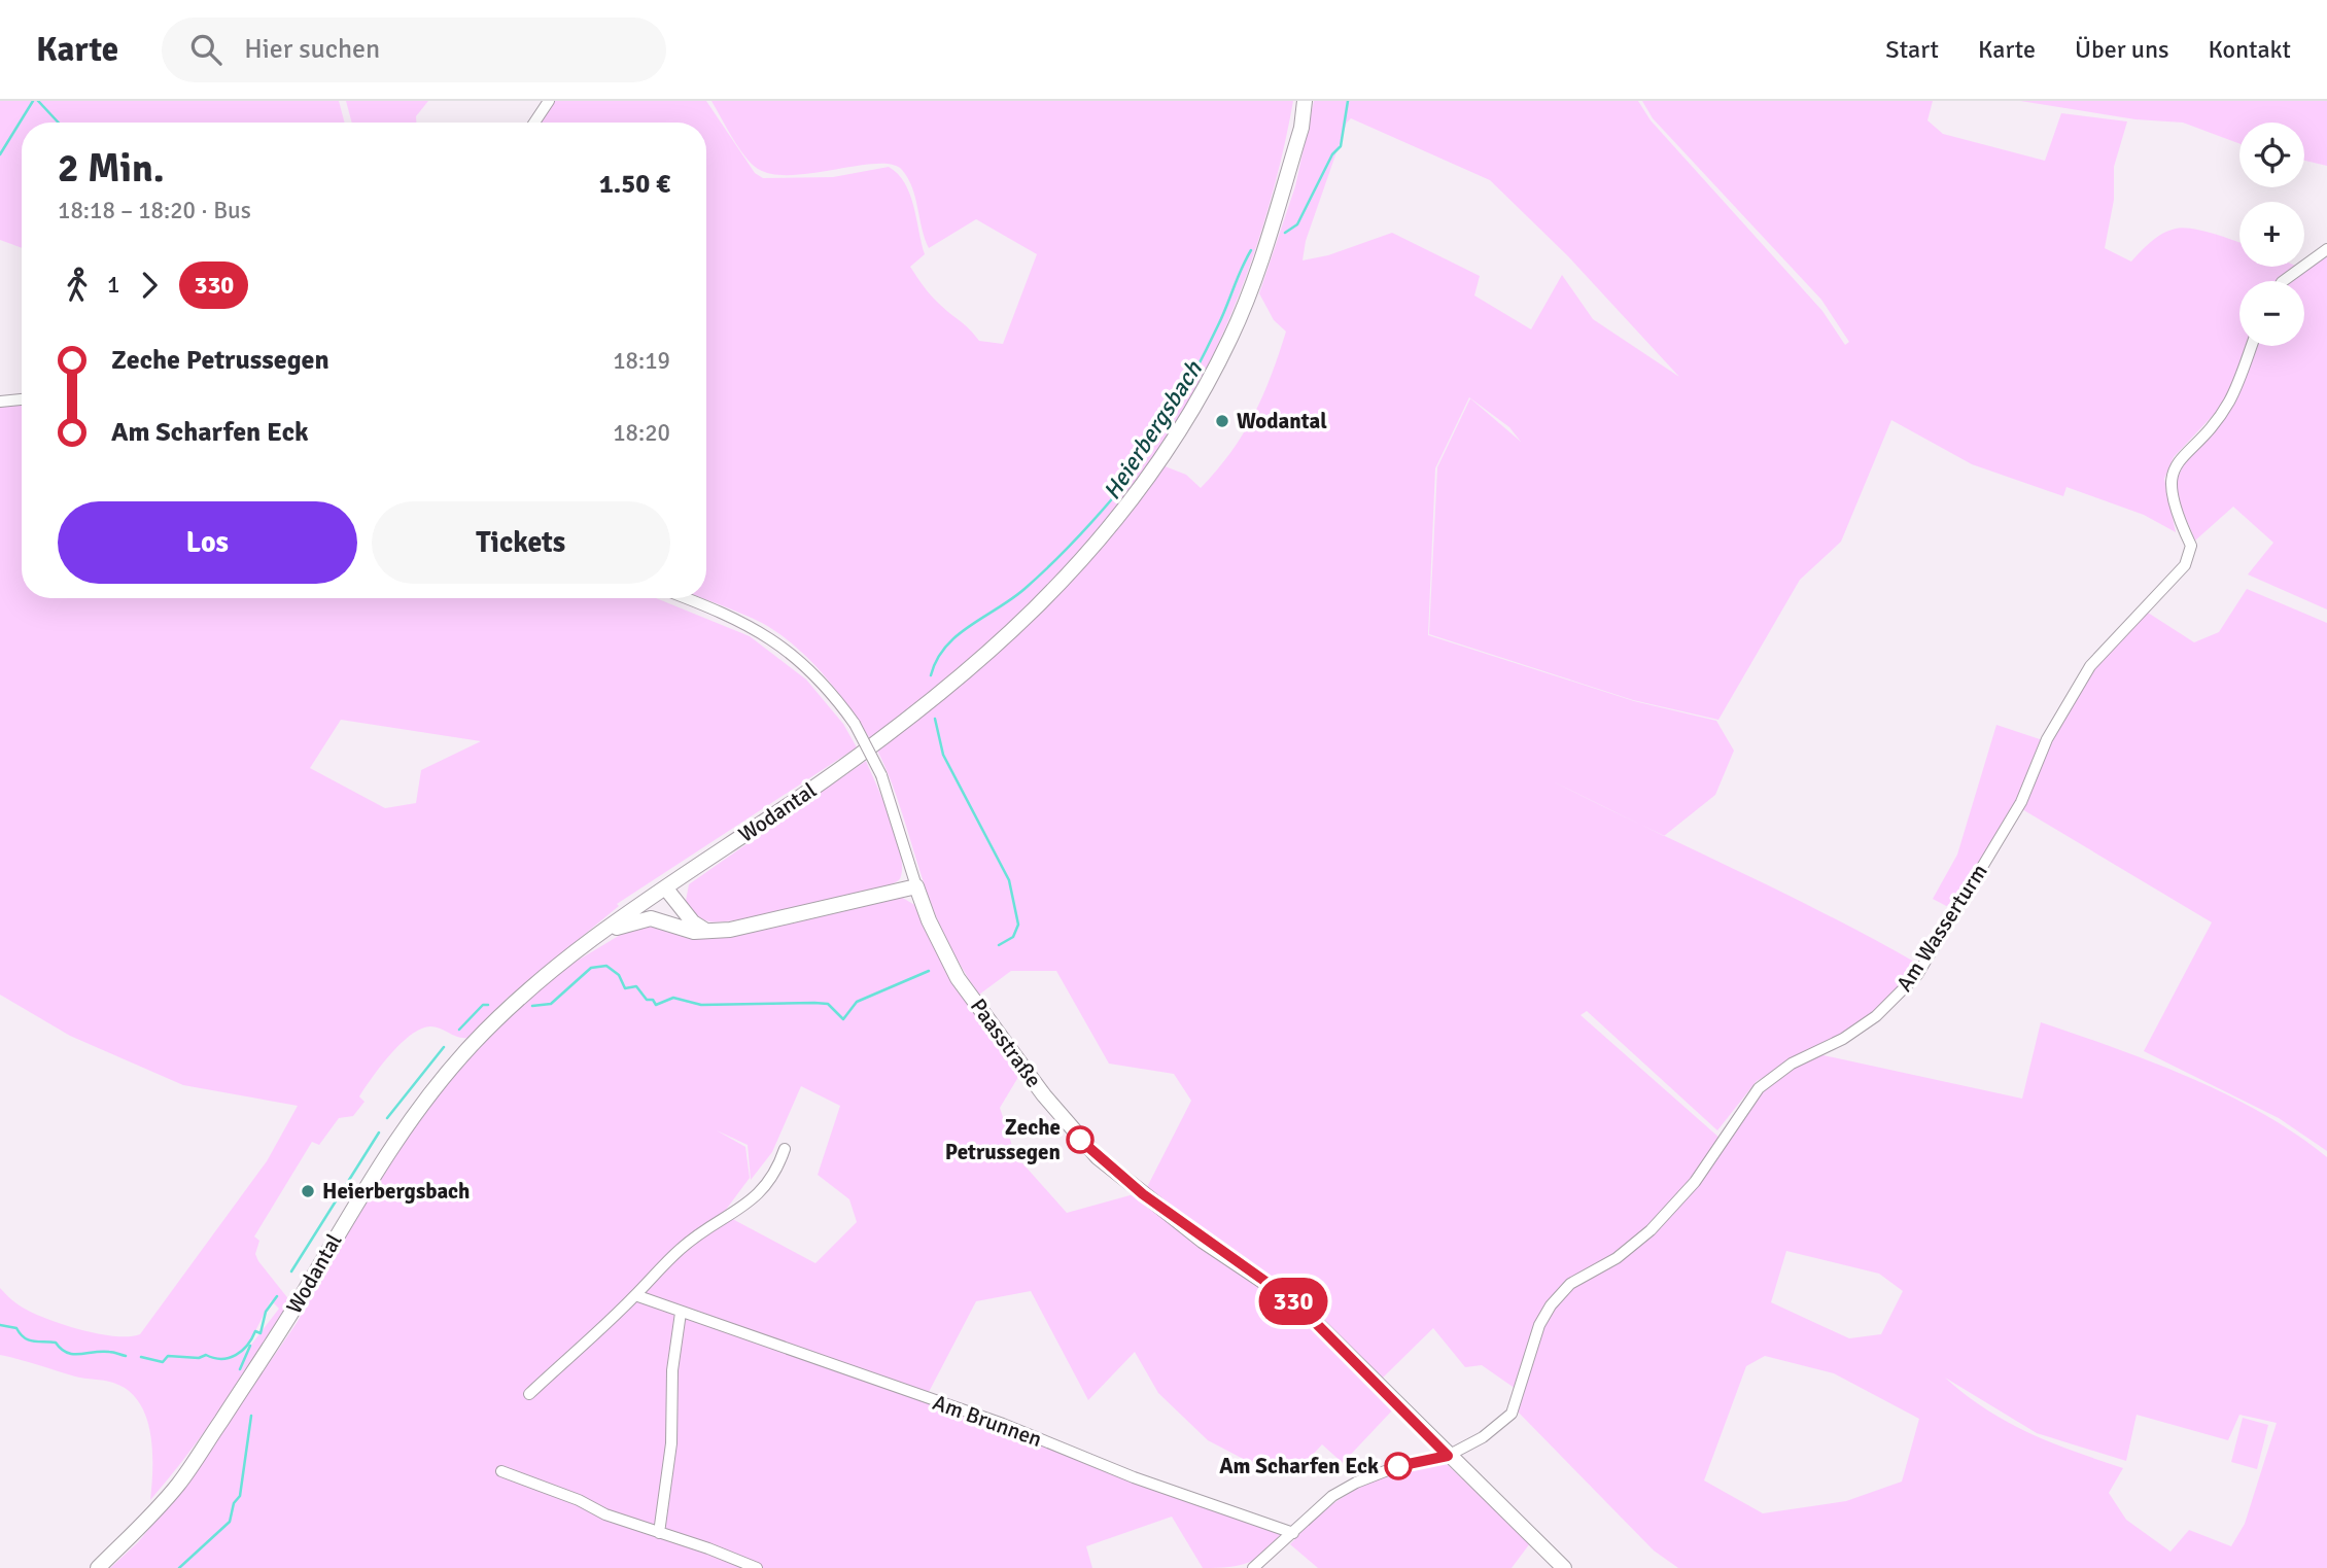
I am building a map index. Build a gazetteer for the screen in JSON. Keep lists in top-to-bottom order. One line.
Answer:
{"streets":{"main road":["Wodantal","Paasstraße"],"street":["Am Wasserturm","Am Brunnen"]},"crossings":[["Wodantal","Paasstraße"],["Am Wasserturm","Paasstraße"]],"water":["Heierbergsbach"],"places":["Wodantal","Zeche Petrussegen","Heierbergsbach","Am Scharfen Eck"],"lines":["bus line 330"],"page":{"header":"Karte","search":"Hier suchen","nav":["Start","Karte","Über uns","Kontakt"],"on_map":"330","map_buttons":["+","−"],"heading":["2 Min.","18:18 – 18:20 · Bus","1.50 €"],"legs":["1","330"],"list":[{"name":"Zeche Petrussegen","value":"18:19"},{"name":"Am Scharfen Eck","value":"18:20"}],"buttons":["Los","Tickets"]}}
